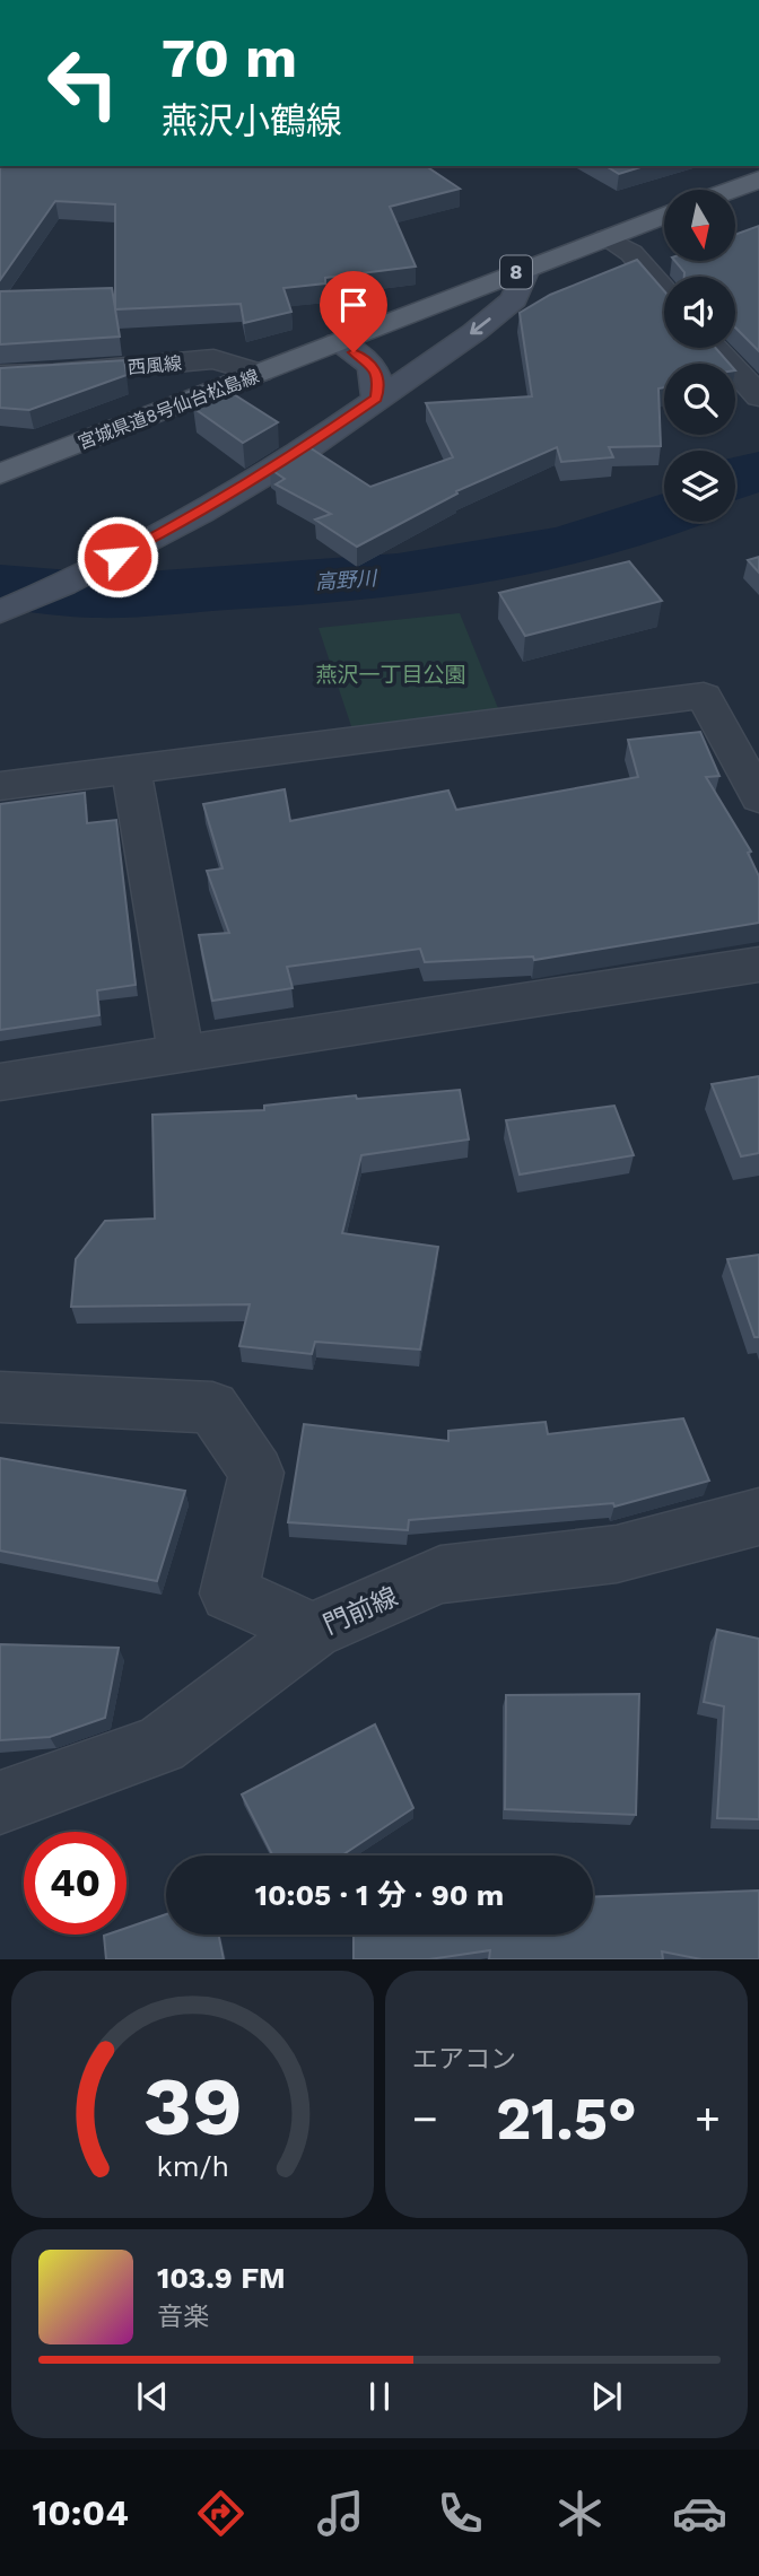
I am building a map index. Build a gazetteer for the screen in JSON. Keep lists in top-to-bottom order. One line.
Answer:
{"streets":{"main road":["8","宮城県道8号仙台松島線"],"street":["西風線","門前線"]},"crossings":[["西風線","宮城県道8号仙台松島線"]],"water":["高野川"],"parks":["燕沢一丁目公園"],"north":"bottom","page":{"turn":["70 m","燕沢小鶴線"],"limit":"40","trip":"10:05 · 1 分 · 90 m","tile":"エアコン","heat":["−","21.5°","+"],"song":["103.9 FM","音楽"],"tabs":"10:04","gauge":["39","km/h"]}}
